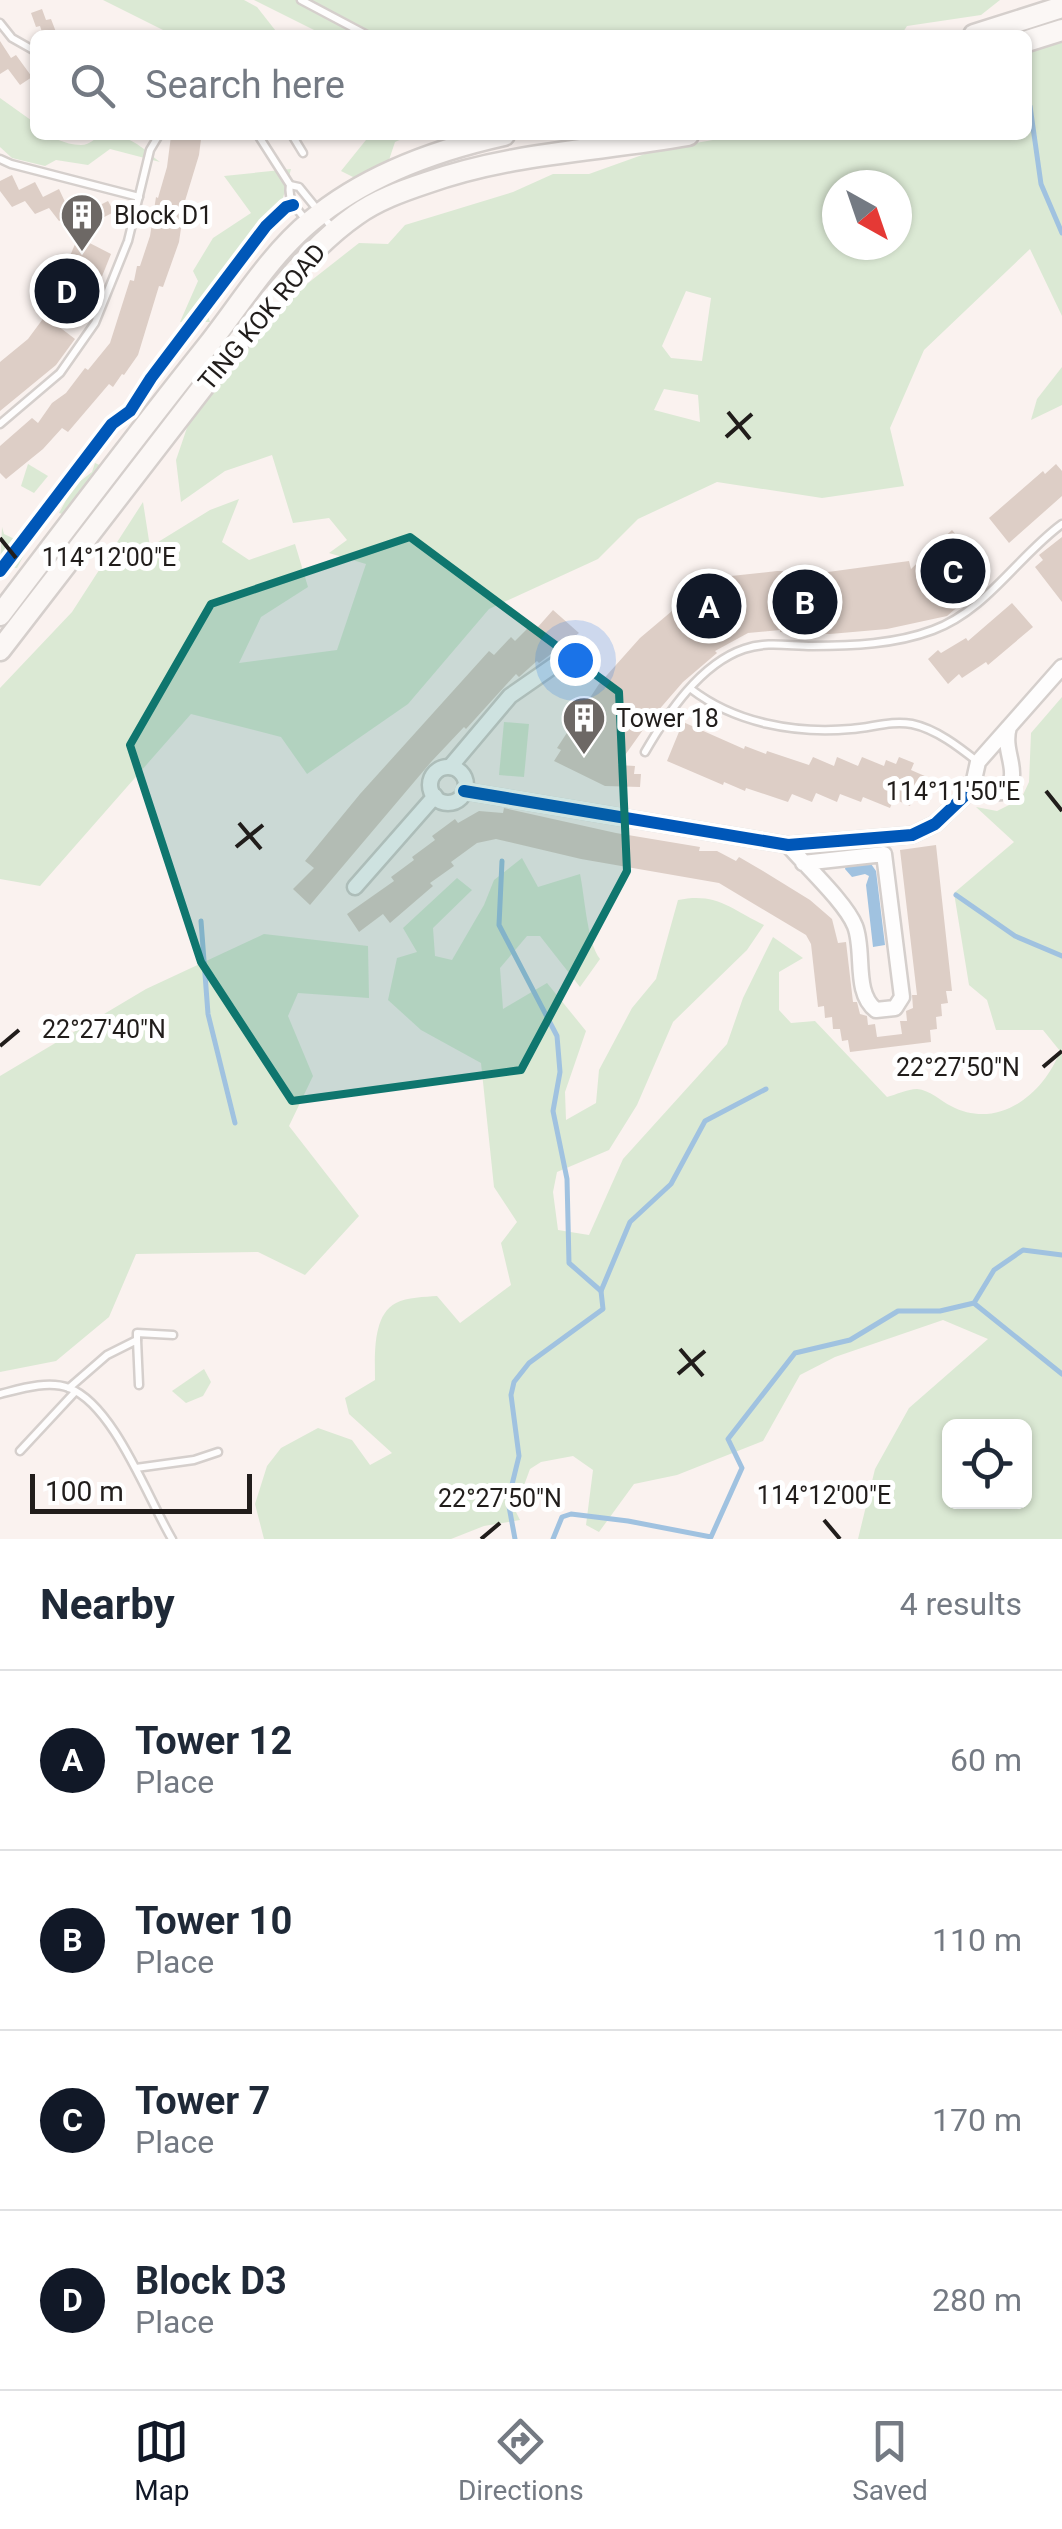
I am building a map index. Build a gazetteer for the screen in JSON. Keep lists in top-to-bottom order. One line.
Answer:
{"streets":{"main road":["TING KOK ROAD"]},"places":{"building":["Block D1","Tower 18"]},"scale_bar":"100 m","north":"bottom right","page":{"search":"Search here","pins":["D","C","B","A"],"scale":"100 m","heading":["Nearby","4 results"],"list":[{"mark":"A","name":"Tower 12","note":"Place","value":"60 m"},{"mark":"B","name":"Tower 10","note":"Place","value":"110 m"},{"mark":"C","name":"Tower 7","note":"Place","value":"170 m"},{"mark":"D","name":"Block D3","note":"Place","value":"280 m"}],"nav":["Map","Directions","Saved"]},"coordinates":["114°12'00\"E","114°11'50\"E","22°27'40\"N","22°27'50\"N"]}
